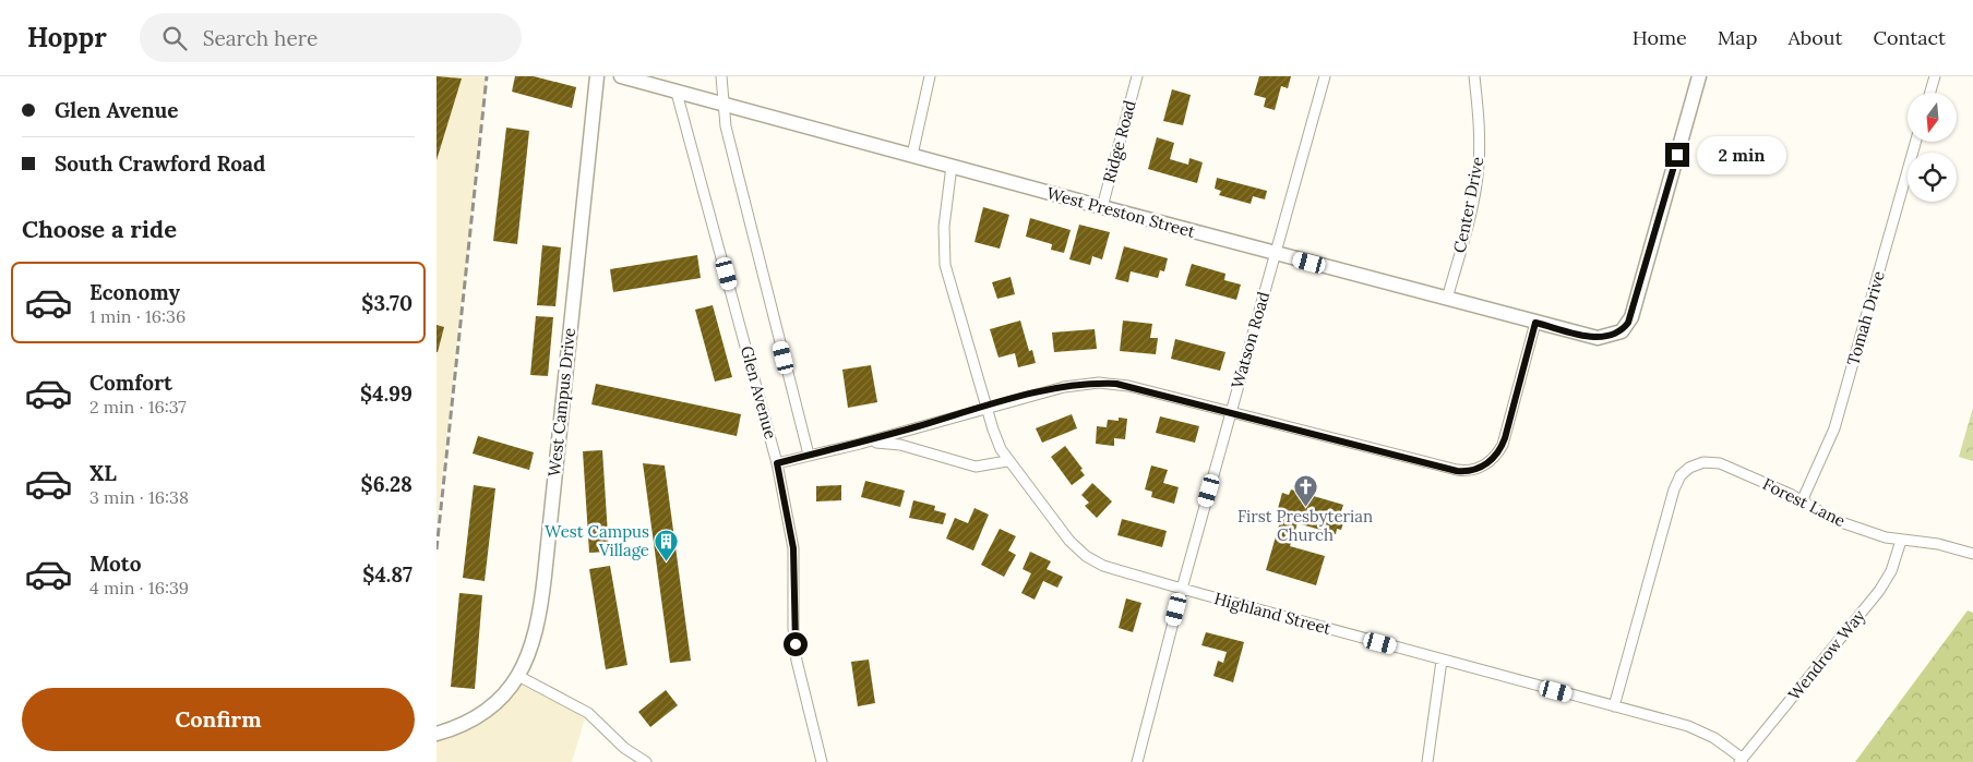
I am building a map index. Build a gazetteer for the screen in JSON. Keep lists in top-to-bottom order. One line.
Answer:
{"streets":{"street":["Ridge Road","Center Drive","West Preston Street","Tomah Drive","Watson Road","Glen Avenue","West Campus Drive","Forest Lane","Highland Street","Wendrow Way"]},"crossings":[["Ridge Road","West Preston Street"],["Center Drive","West Preston Street"],["West Preston Street","Watson Road"],["West Preston Street","Glen Avenue"],["West Preston Street","Highland Street"],["Tomah Drive","Forest Lane"],["Watson Road","Highland Street"],["Forest Lane","Highland Street"],["Forest Lane","Wendrow Way"],["Highland Street","Wendrow Way"]],"places":{"church":["First Presbyterian Church"],"building":["West Campus Village"]},"north":"bottom","page":{"header":"Hoppr","search":"Search here","nav":["Home","Map","About","Contact"],"banner":["Glen Avenue","South Crawford Road"],"bubble":"2 min","heading":"Choose a ride","list":[{"name":"Economy","note":"1 min · 16:36","value":"$3.70"},{"name":"Comfort","note":"2 min · 16:37","value":"$4.99"},{"name":"XL","note":"3 min · 16:38","value":"$6.28"},{"name":"Moto","note":"4 min · 16:39","value":"$4.87"}],"buttons":"Confirm"}}
